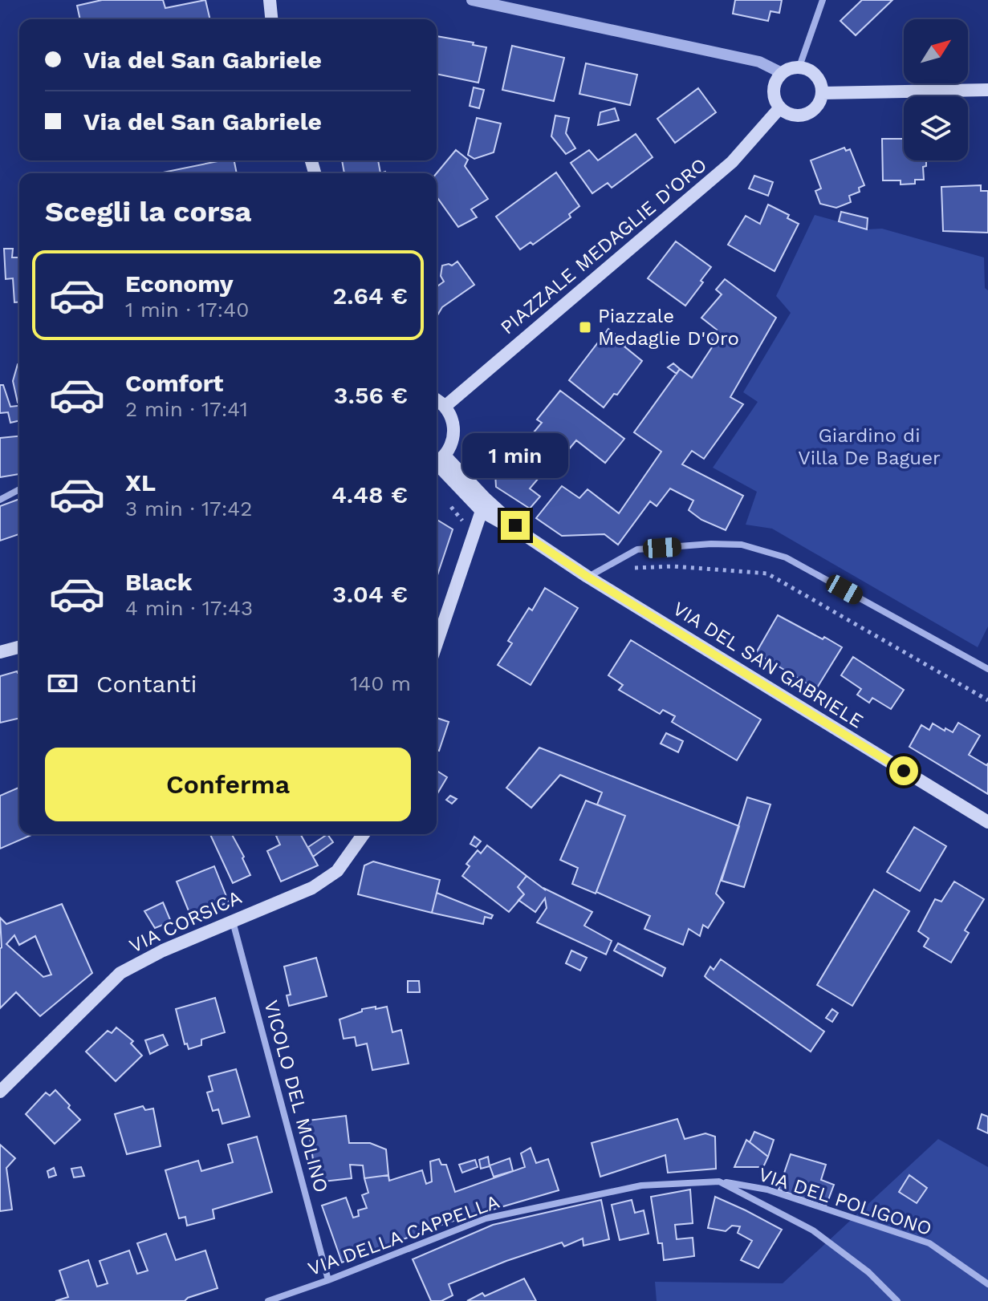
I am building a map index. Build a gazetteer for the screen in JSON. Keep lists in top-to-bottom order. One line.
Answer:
{"streets":{"main road":["PIAZZALE MEDAGLIE D'ORO","VIA DEL SAN GABRIELE","VIA CORSICA"],"street":["VICOLO DEL MOLINO","VIA DEL POLIGONO","VIA DELLA CAPPELLA"]},"crossings":[["VIA CORSICA","VICOLO DEL MOLINO"],["VICOLO DEL MOLINO","VIA DELLA CAPPELLA"],["VIA DEL POLIGONO","VIA DELLA CAPPELLA"]],"parks":["Giardino di Villa De Baguer"],"places":{"transit":["Piazzale Medaglie D'Oro"]},"north":"top right","page":{"banner":["Via del San Gabriele","Via del San Gabriele"],"heading":"Scegli la corsa","list":[{"name":"Economy","note":"1 min · 17:40","value":"2.64 €"},{"name":"Comfort","note":"2 min · 17:41","value":"3.56 €"},{"name":"XL","note":"3 min · 17:42","value":"4.48 €"},{"name":"Black","note":"4 min · 17:43","value":"3.04 €"}],"bubble":"1 min","pay":["Contanti","140 m"],"buttons":"Conferma"}}
